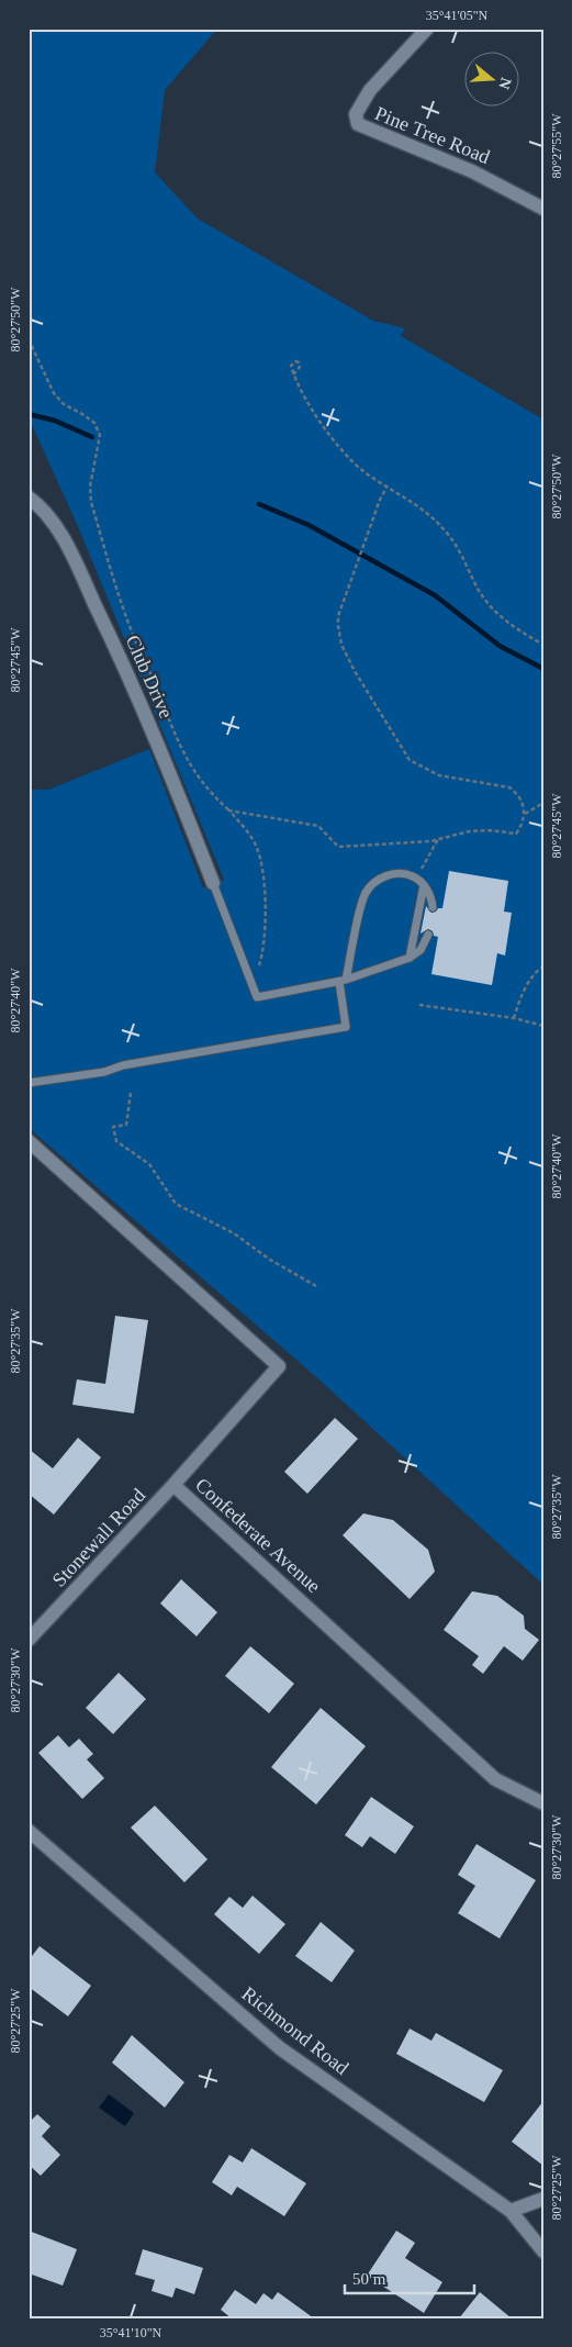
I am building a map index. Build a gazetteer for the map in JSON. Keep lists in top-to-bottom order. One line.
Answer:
{"streets":{"street":["Pine Tree Road","Club Drive","Confederate Avenue","Stonewall Road","Richmond Road"]},"crossings":[["Confederate Avenue","Stonewall Road"]],"scale_bar":"50 m","north":"right","coordinates":["35°41'05\"N","80°27'55\"W","80°27'50\"W","80°27'45\"W","80°27'40\"W","80°27'35\"W","80°27'30\"W","80°27'25\"W","35°41'10\"N"]}
